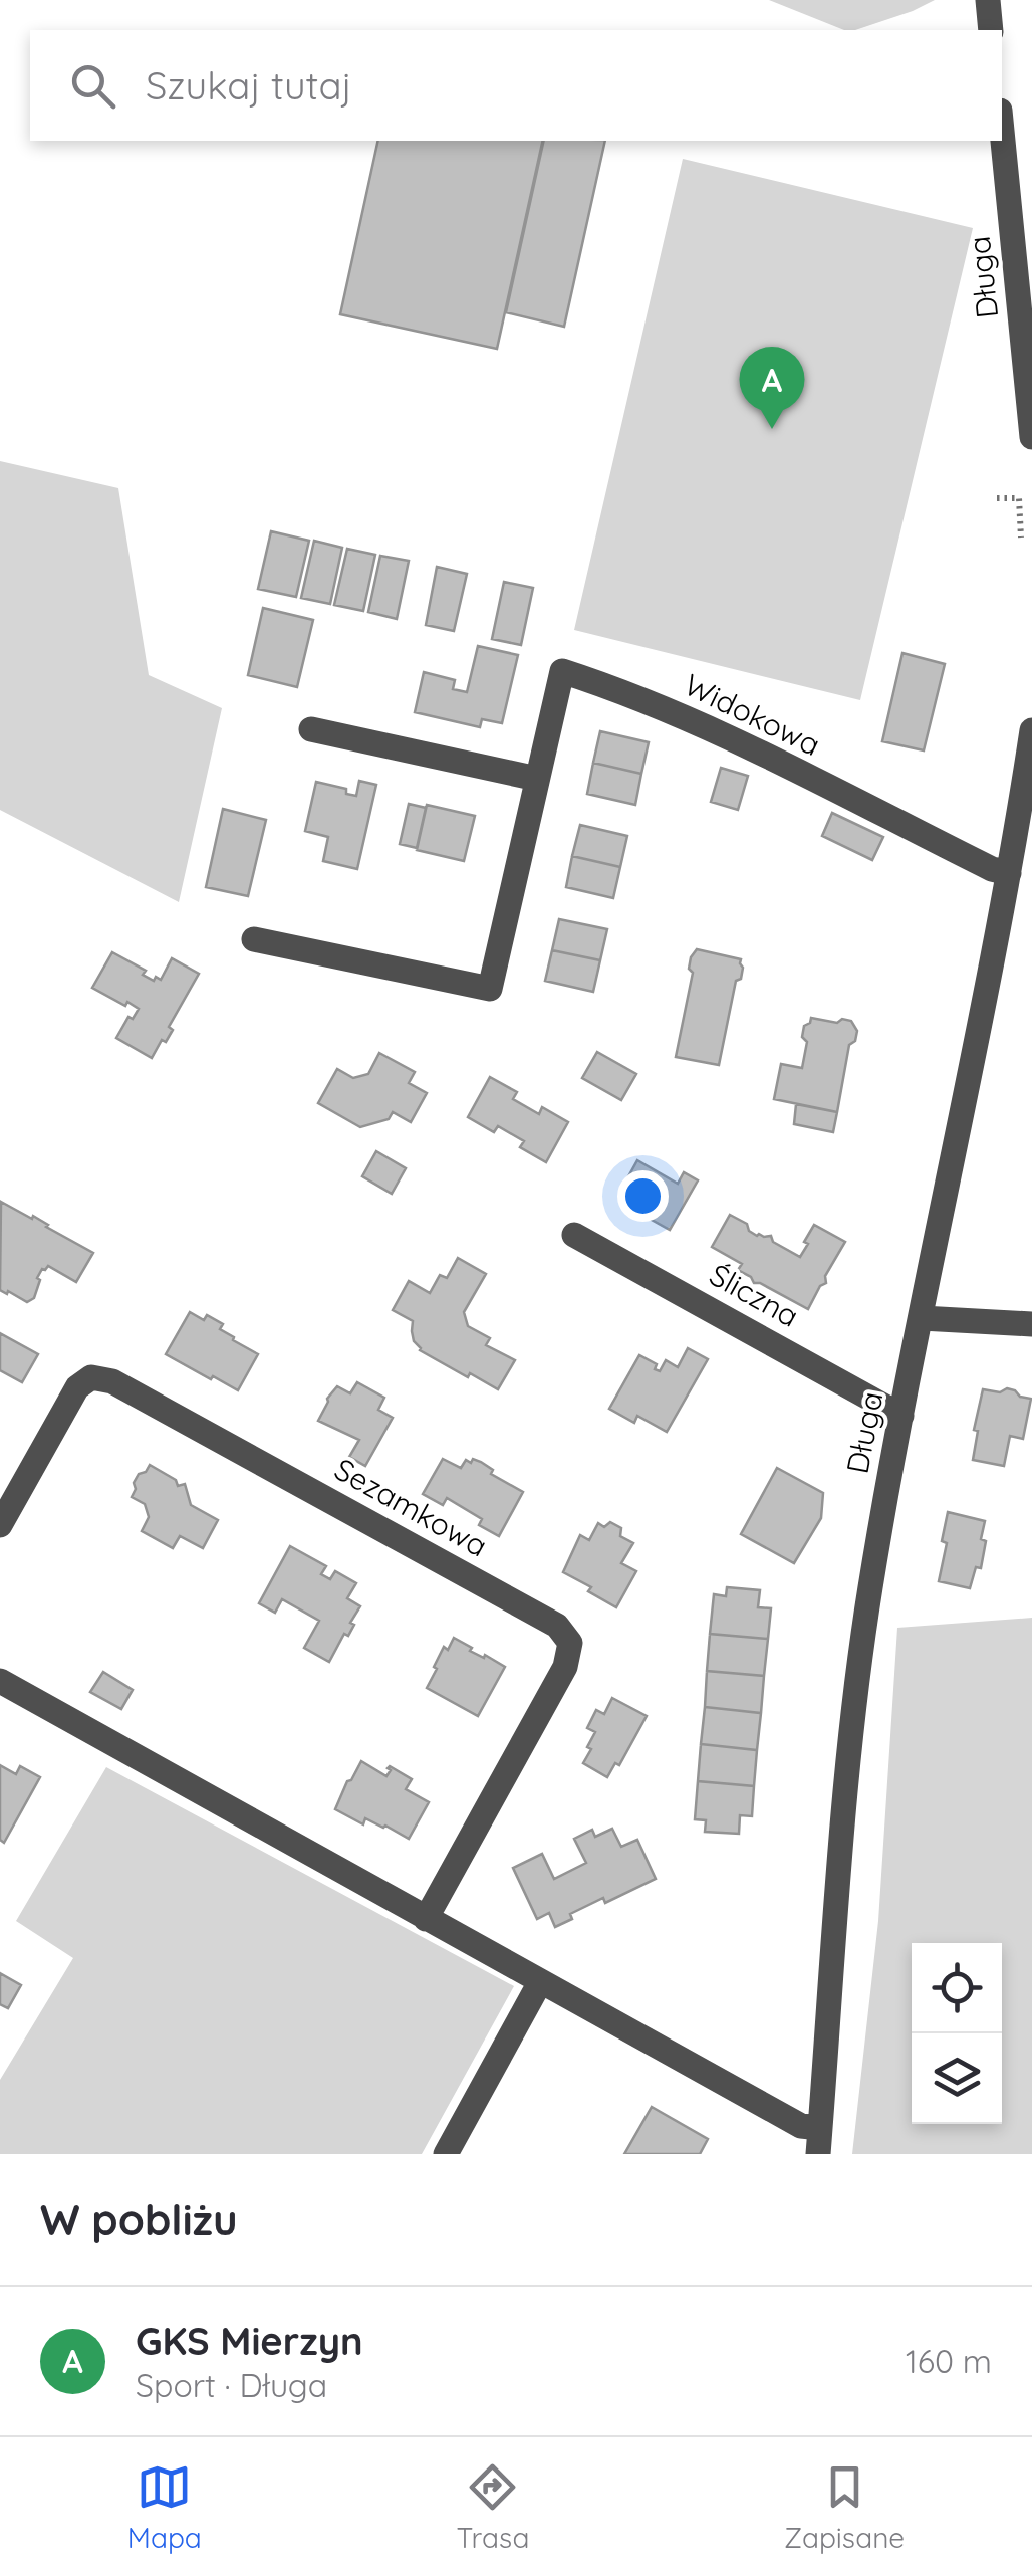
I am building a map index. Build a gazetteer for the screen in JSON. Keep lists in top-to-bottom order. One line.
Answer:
{"streets":{"street":["Długa","Widokowa","Śliczna","Sezamkowa"]},"crossings":[["Długa","Widokowa"],["Długa","Śliczna"]],"page":{"search":"Szukaj tutaj","pins":"A","heading":"W pobliżu","list":[{"mark":"A","name":"GKS Mierzyn","note":"Sport · Długa","value":"160 m"}],"nav":["Mapa","Trasa","Zapisane"]}}
